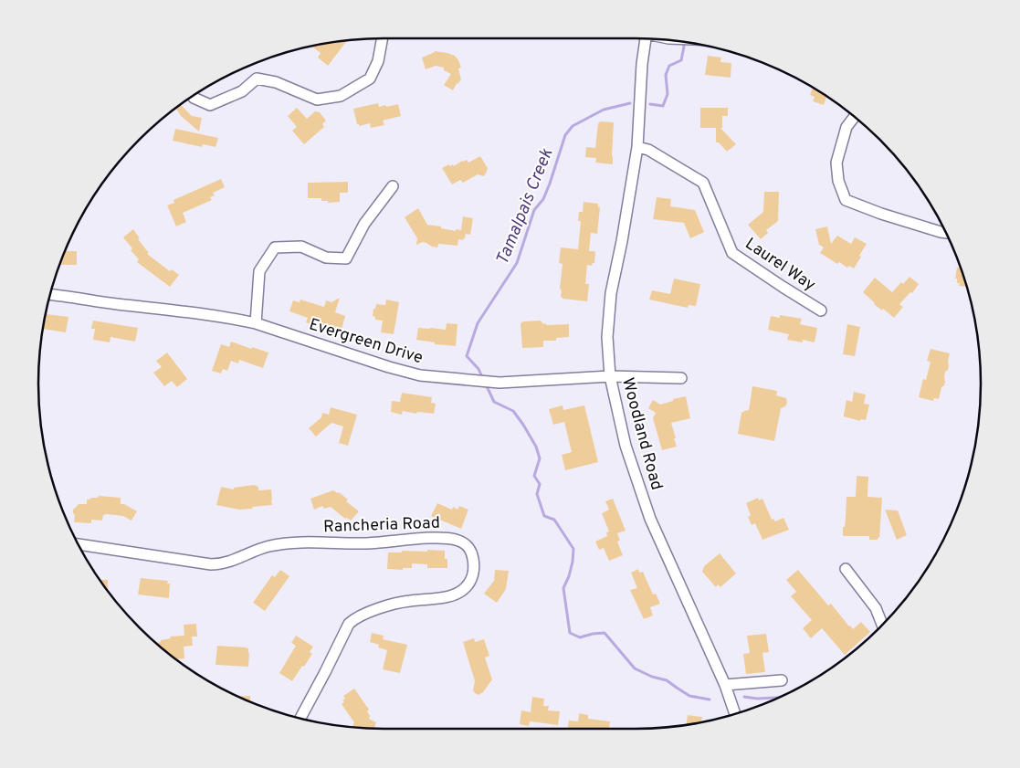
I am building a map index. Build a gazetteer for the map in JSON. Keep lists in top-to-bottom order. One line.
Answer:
{"streets":{"street":["Laurel Way","Evergreen Drive","Woodland Road","Rancheria Road"]},"crossings":[["Laurel Way","Woodland Road"],["Evergreen Drive","Woodland Road"]],"water":["Tamalpais Creek"]}
